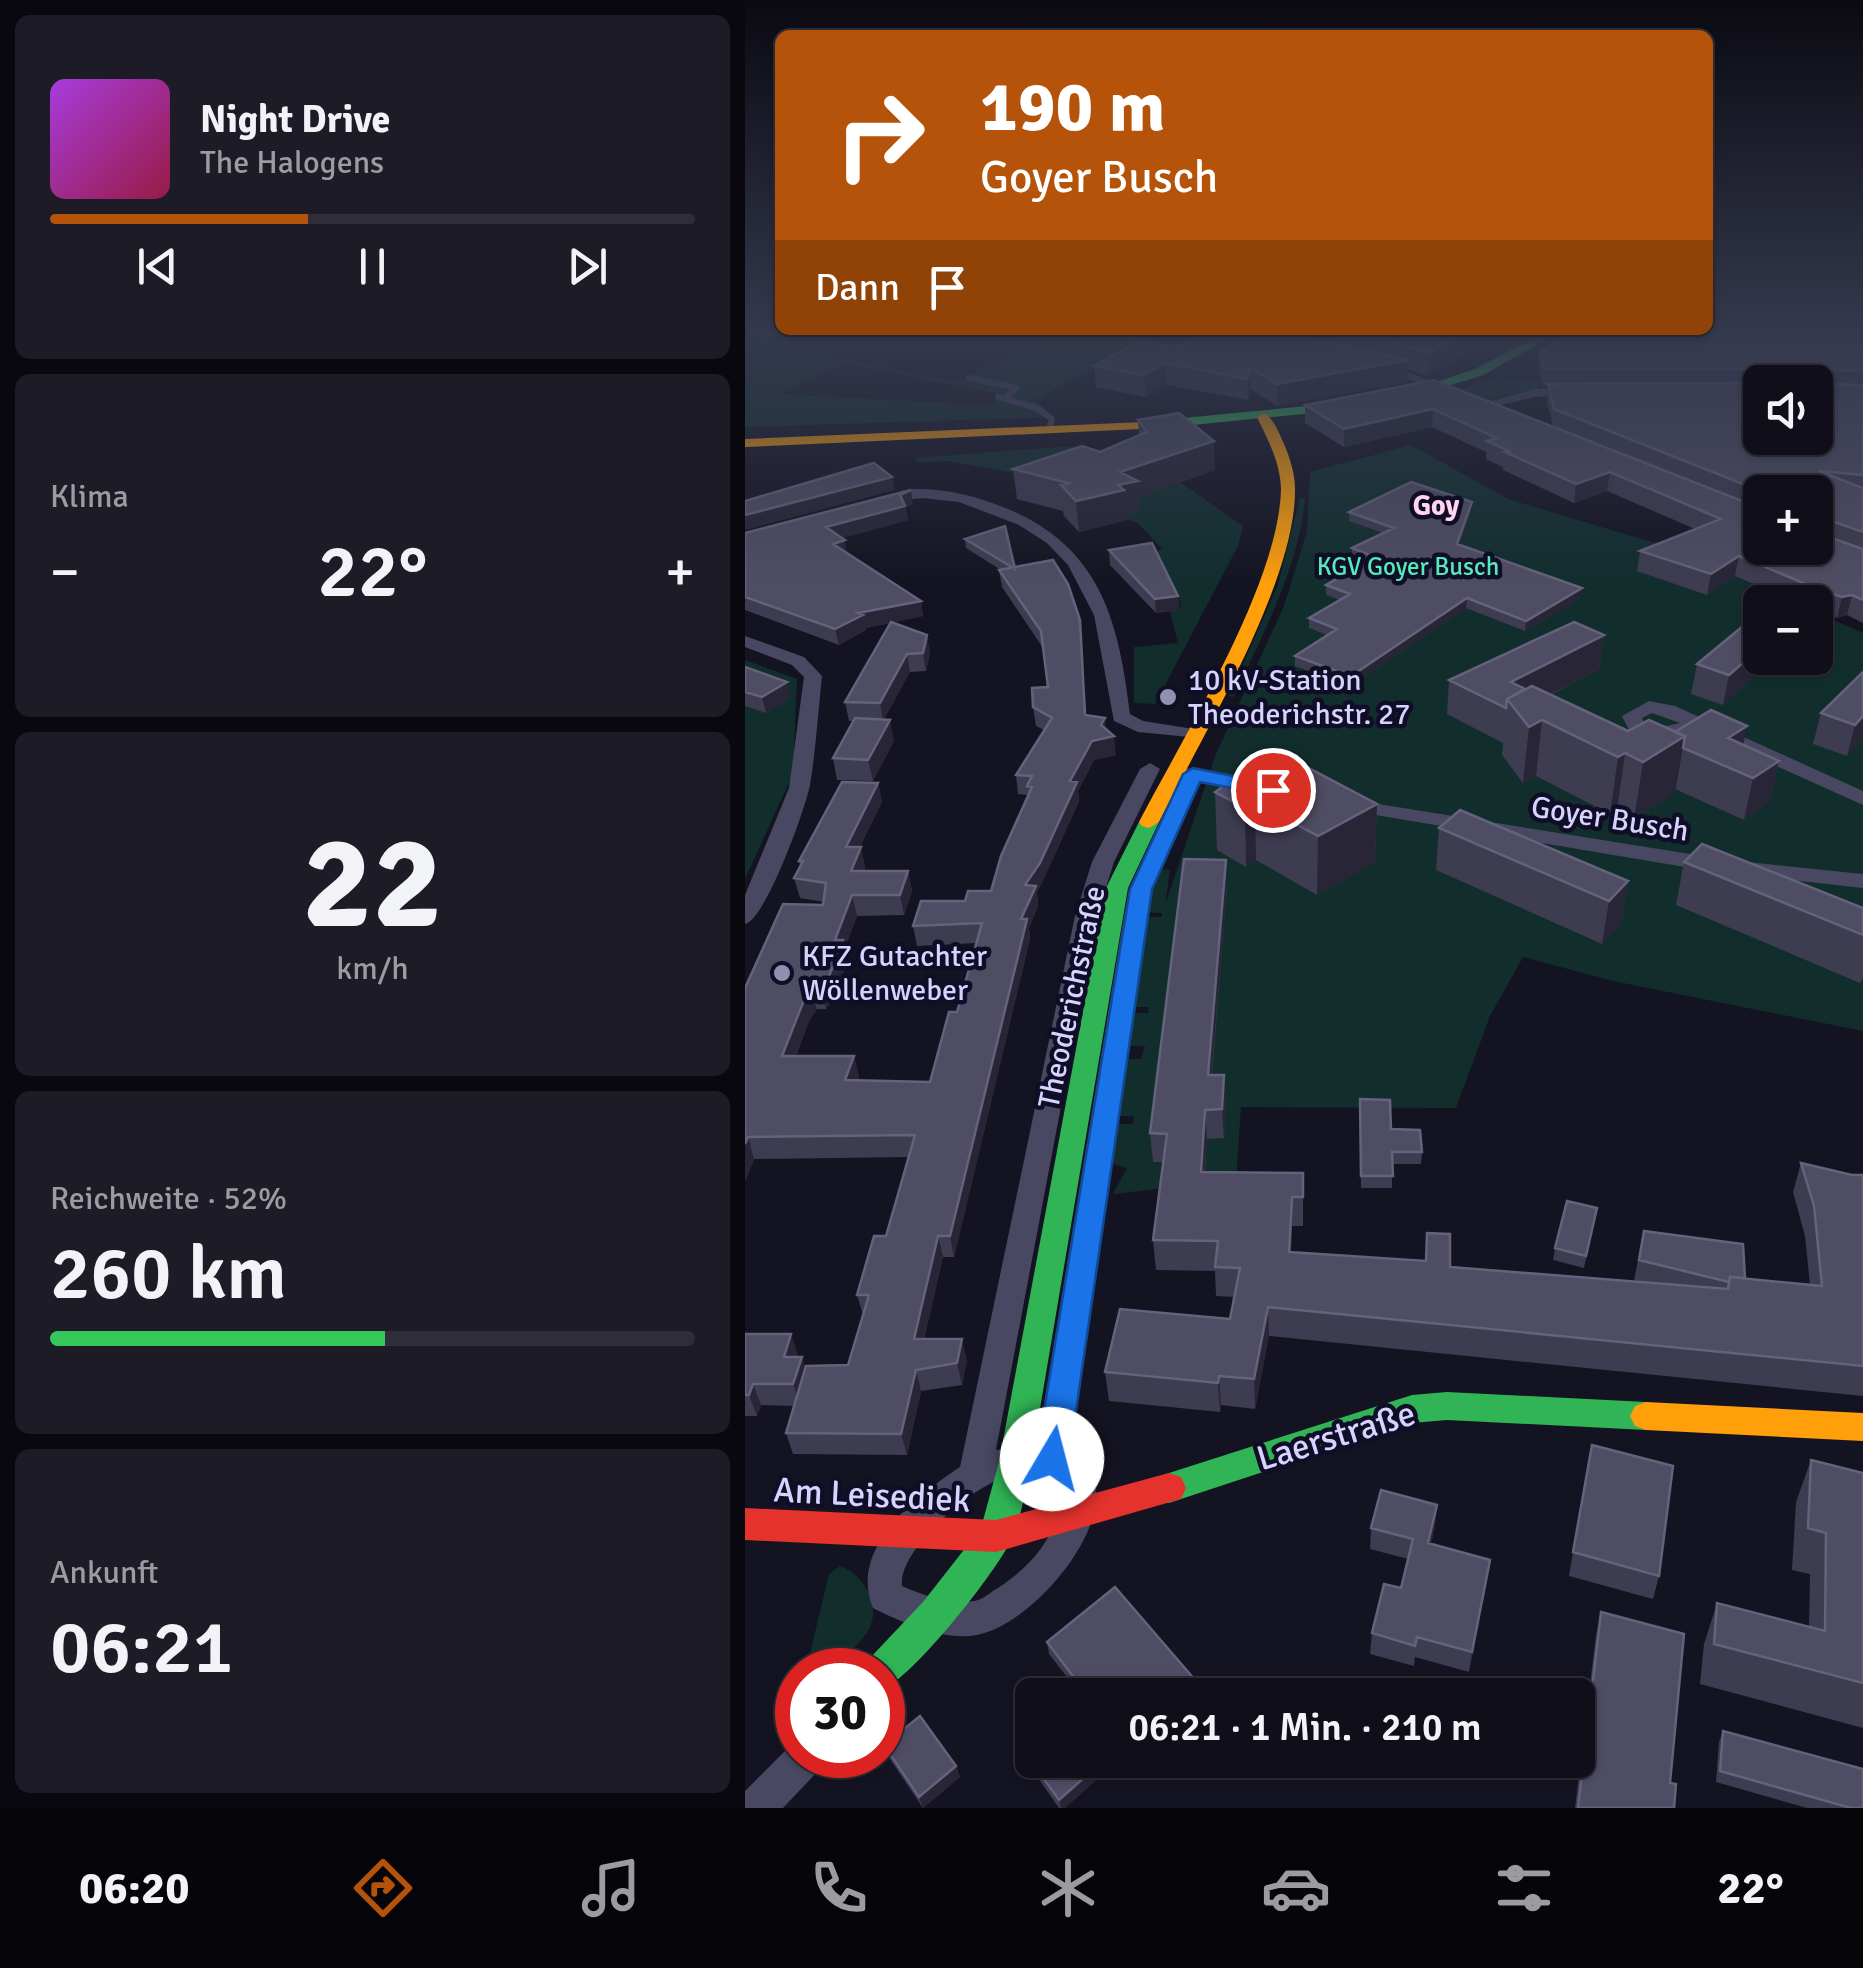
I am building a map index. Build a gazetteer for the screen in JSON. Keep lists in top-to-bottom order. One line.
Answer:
{"streets":{"street":["Goyer Busch","Theoderichstraße","Laerstraße","Am Leisediek"]},"crossings":[["Theoderichstraße","Laerstraße"],["Theoderichstraße","Am Leisediek"],["Laerstraße","Am Leisediek"]],"districts":["Goy"],"parks":["KGV Goyer Busch"],"places":["10 kV-Station Theoderichstr. 27","KFZ Gutachter Wöllenweber"],"page":{"turn":["190 m","Goyer Busch"],"song":["Night Drive","The Halogens"],"then":"Dann","map_buttons":["+","−"],"tile":["Klima",["22","km/h"],["Reichweite · 52%","260 km"],["Ankunft","06:21"]],"heat":["−","22°","+"],"limit":"30","trip":"06:21 · 1 Min. · 210 m","tabs":["06:20","22°"]}}
